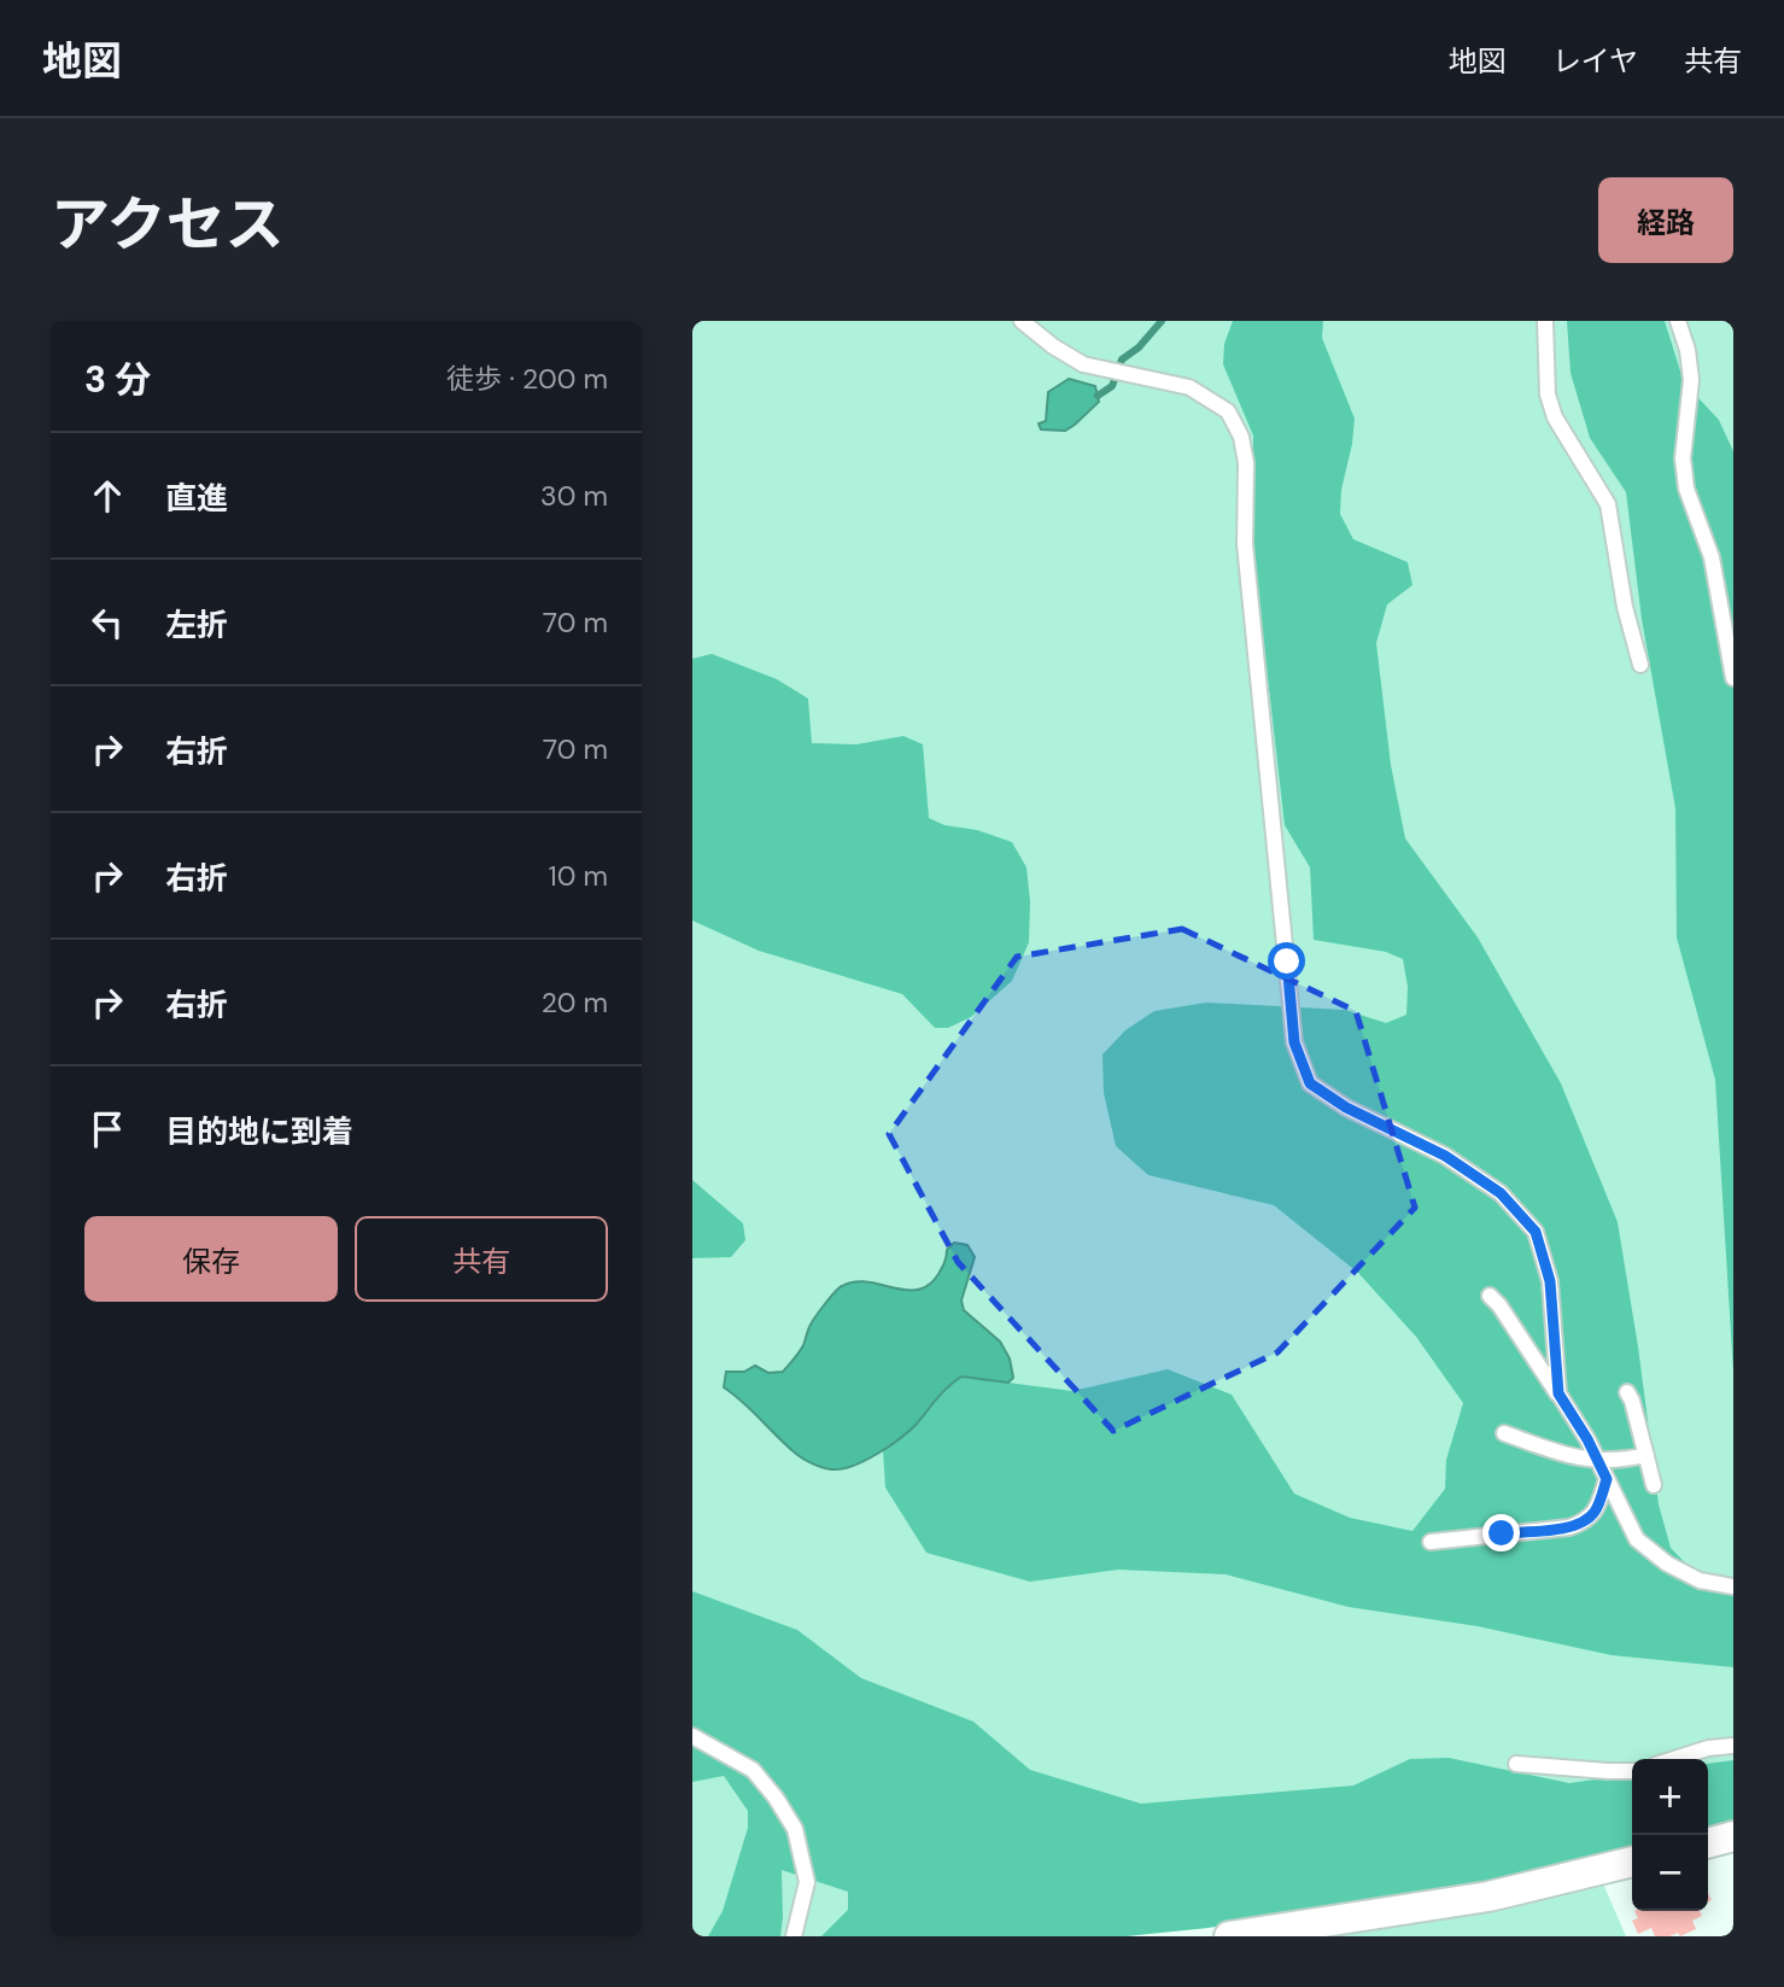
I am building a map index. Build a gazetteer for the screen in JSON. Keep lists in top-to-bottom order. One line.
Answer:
{"page":{"header":"地図","nav":["地図","レイヤ","共有"],"title":"アクセス","buttons":["経路",["保存","共有"]],"heading":["3 分","徒歩 · 200 m"],"list":[["直進","30 m"],["左折","70 m"],["右折","70 m"],["右折","10 m"],["右折","20 m"],"目的地に到着"],"map_buttons":["+","−"]}}
